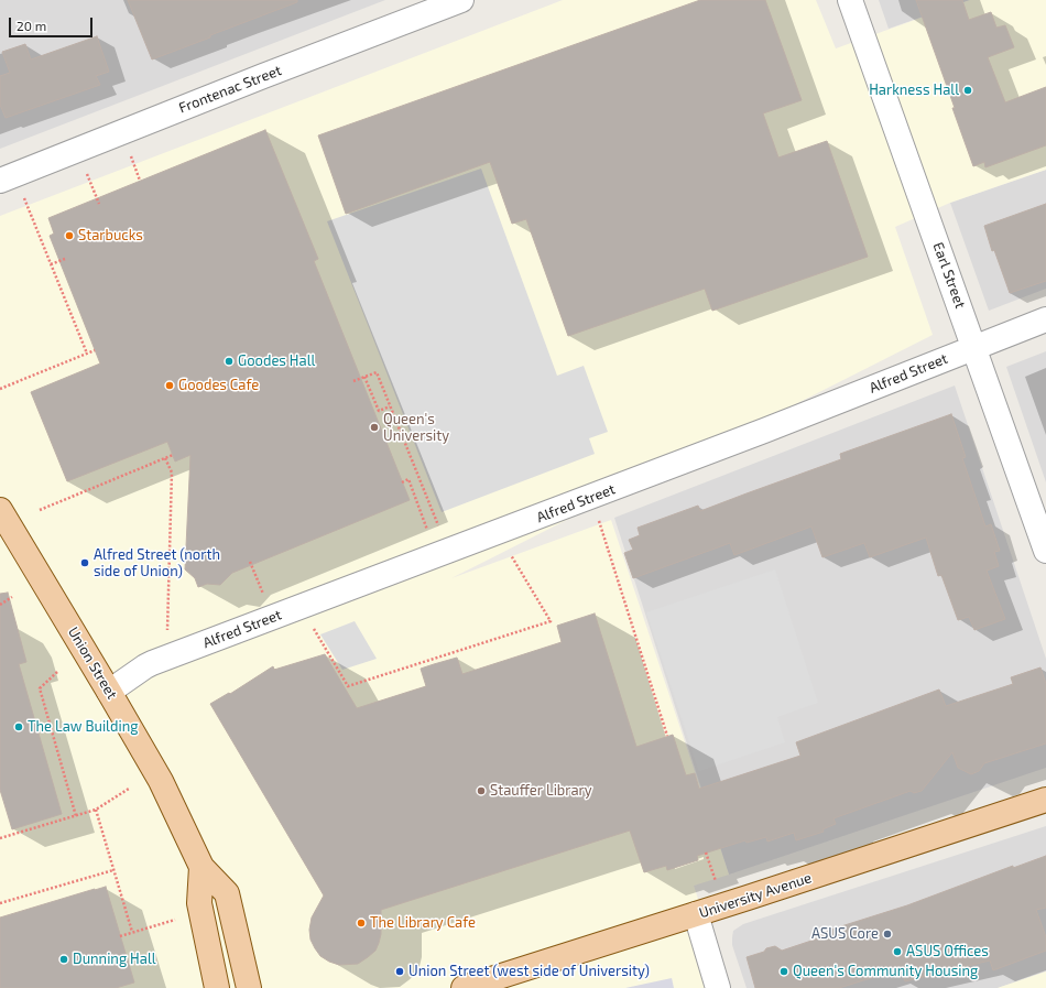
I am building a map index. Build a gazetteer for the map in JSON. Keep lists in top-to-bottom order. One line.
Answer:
{"streets":{"main road":["Union Street","University Avenue"],"street":["Frontenac Street","Earl Street","Alfred Street"]},"crossings":[["Earl Street","Alfred Street"],["Alfred Street","Union Street"]],"places":["Harkness Hall","Starbucks","Goodes Hall","Goodes Cafe","Queen's University","Alfred Street (north side of Union)","The Law Building","Stauffer Library","The Library Cafe","ASUS Core","ASUS Offices","Dunning Hall","Union Street (west side of University)","Queen's Community Housing"],"scale_bar":"20 m"}
